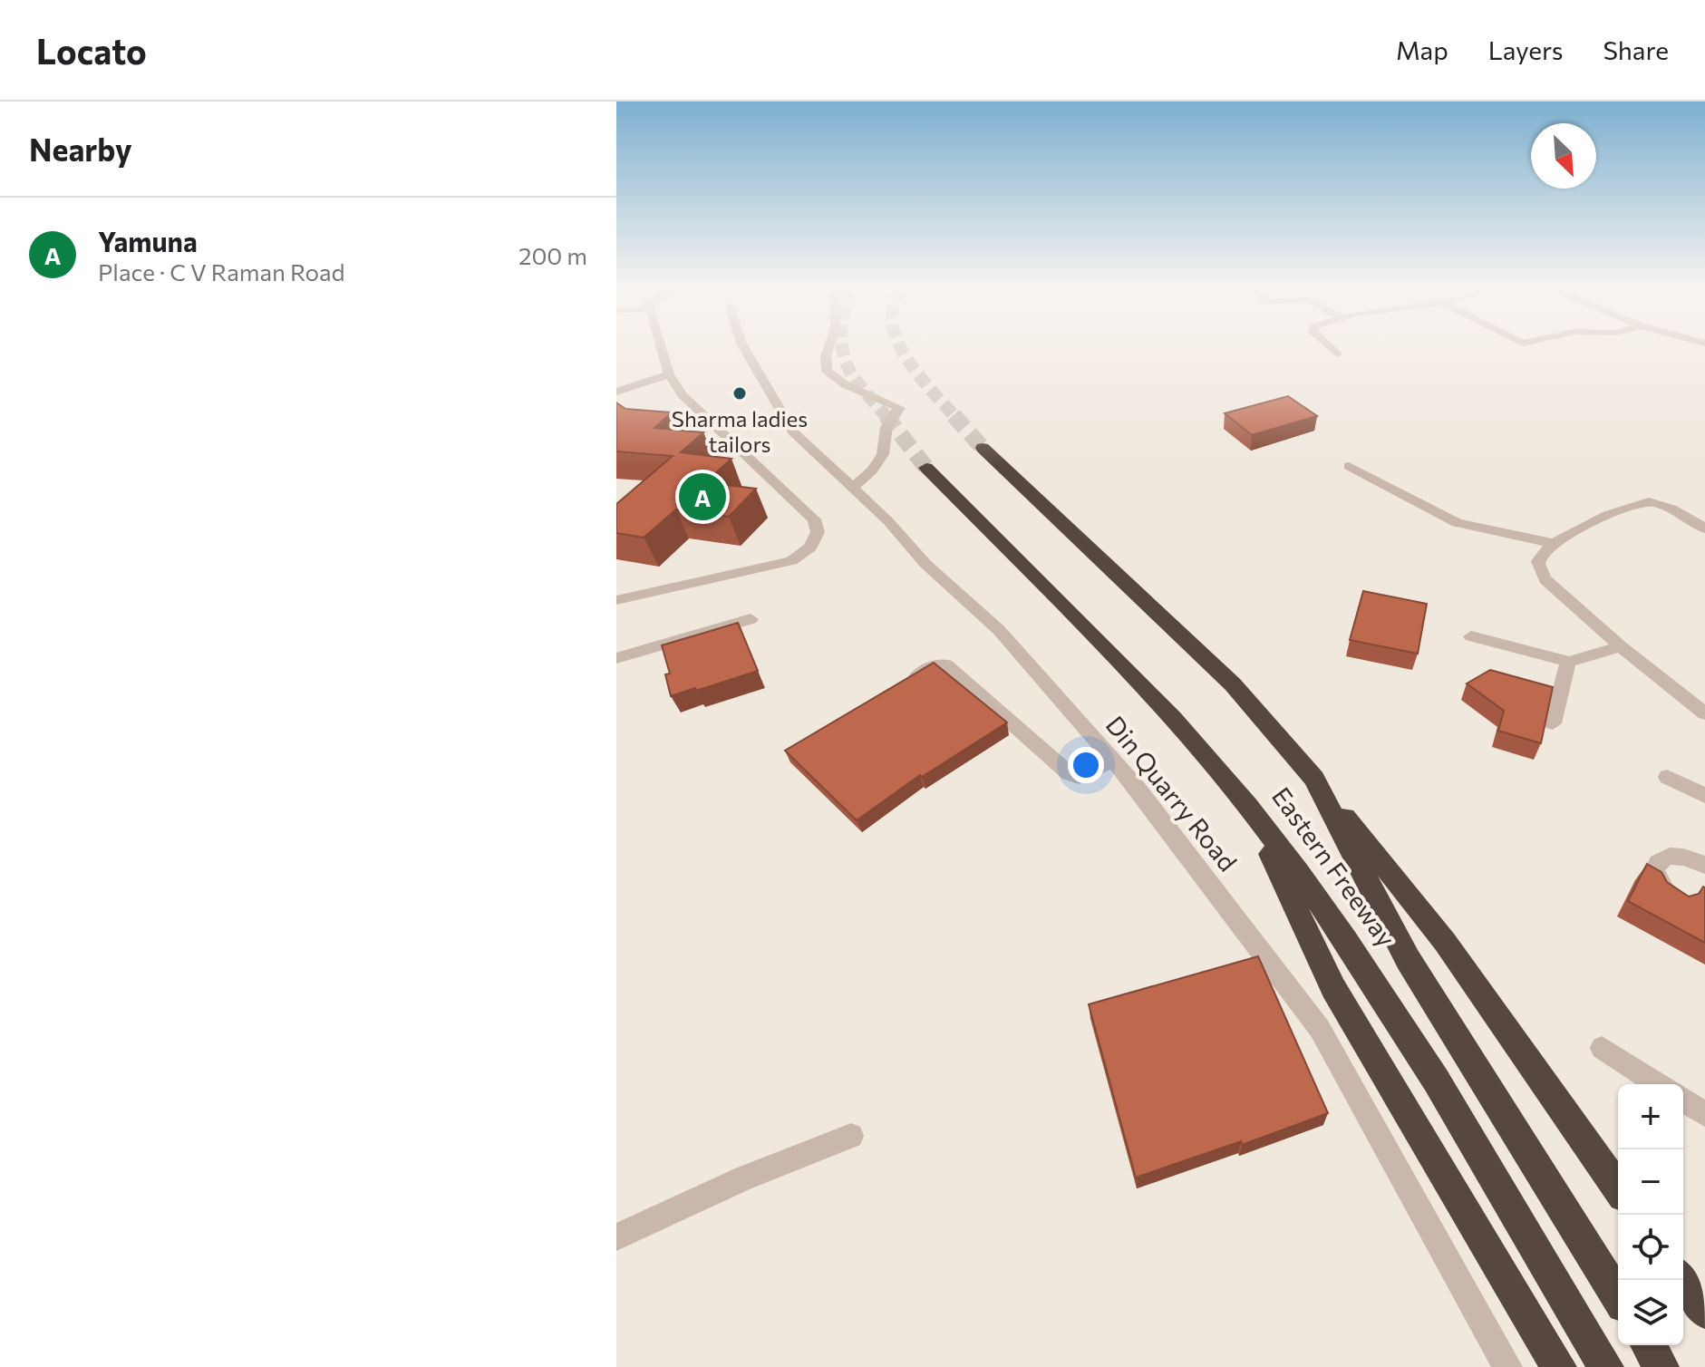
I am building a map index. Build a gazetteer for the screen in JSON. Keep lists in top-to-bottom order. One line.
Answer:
{"streets":{"highway":["Eastern Freeway"],"street":["Din Quarry Road"]},"places":["Sharma ladies tailors"],"north":"bottom right","page":{"header":"Locato","nav":["Map","Layers","Share"],"heading":"Nearby","list":[{"mark":"A","name":"Yamuna","note":"Place · C V Raman Road","value":"200 m"}],"pins":"A","map_buttons":["+","−"]}}
